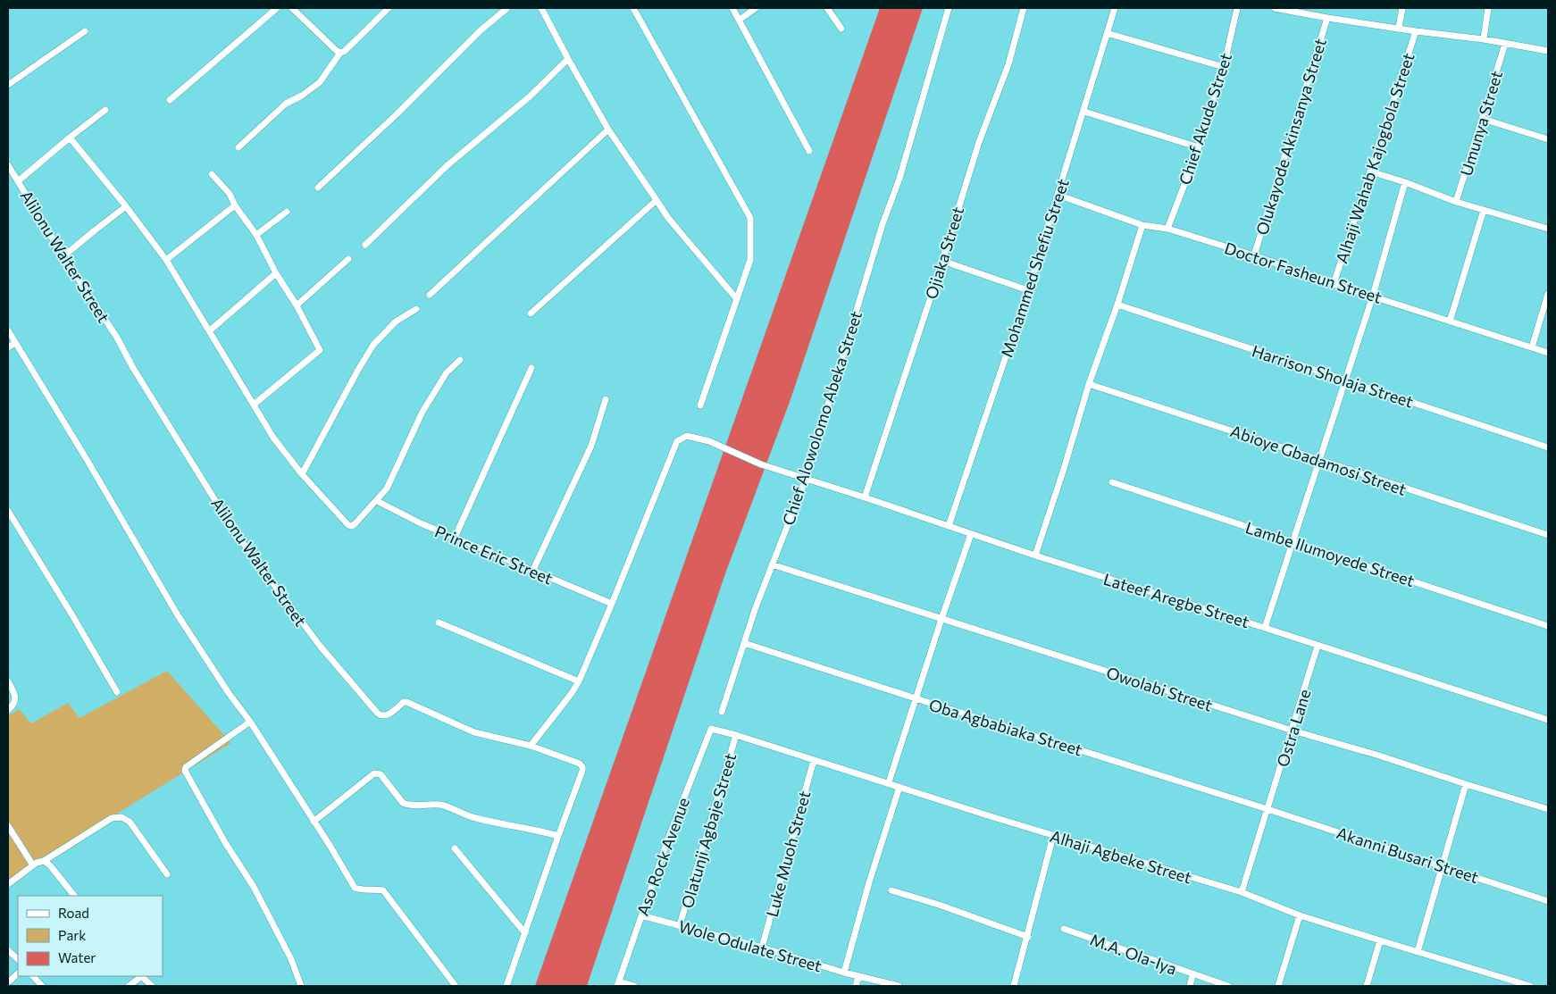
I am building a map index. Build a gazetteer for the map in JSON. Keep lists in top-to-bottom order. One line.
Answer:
{"streets":{"street":["Chief Akude Street","Umunya Street","Olukayode Akinsanya Street","Alhaji Wahab Kajogbola Street","Ojiaka Street","Alilonu Walter Street","Mohammed Shefiu Street","Doctor Fasheun Street","Harrison Sholaja Street","Chief Alowolomo Abeka Street","Abioye Gbadamosi Street","Lambe Ilumoyede Street","Prince Eric Street","Lateef Aregbe Street","Owolabi Street","Oba Agbabiaka Street","Ostra Lane","Olatunji Agbaje Street","Luke Muoh Street","Akanni Busari Street","Aso Rock Avenue","Alhaji Agbeke Street","Wole Odulate Street","M.A. Ola-Iya"]},"crossings":[["Chief Akude Street","Doctor Fasheun Street"],["Olukayode Akinsanya Street","Doctor Fasheun Street"],["Alhaji Wahab Kajogbola Street","Doctor Fasheun Street"],["Ojiaka Street","Lateef Aregbe Street"],["Alilonu Walter Street","Lateef Aregbe Street"],["Mohammed Shefiu Street","Doctor Fasheun Street"],["Mohammed Shefiu Street","Lateef Aregbe Street"],["Chief Alowolomo Abeka Street","Lateef Aregbe Street"],["Chief Alowolomo Abeka Street","Owolabi Street"],["Chief Alowolomo Abeka Street","Oba Agbabiaka Street"],["Prince Eric Street","Lateef Aregbe Street"],["Lateef Aregbe Street","Ostra Lane"],["Owolabi Street","Ostra Lane"],["Oba Agbabiaka Street","Ostra Lane"],["Oba Agbabiaka Street","Akanni Busari Street"],["Ostra Lane","Akanni Busari Street"],["Ostra Lane","Alhaji Agbeke Street"],["Olatunji Agbaje Street","Alhaji Agbeke Street"],["Olatunji Agbaje Street","Wole Odulate Street"],["Luke Muoh Street","Alhaji Agbeke Street"],["Luke Muoh Street","Wole Odulate Street"],["Aso Rock Avenue","Alhaji Agbeke Street"],["Aso Rock Avenue","Wole Odulate Street"]],"legend":["Road","Park","Water"]}
